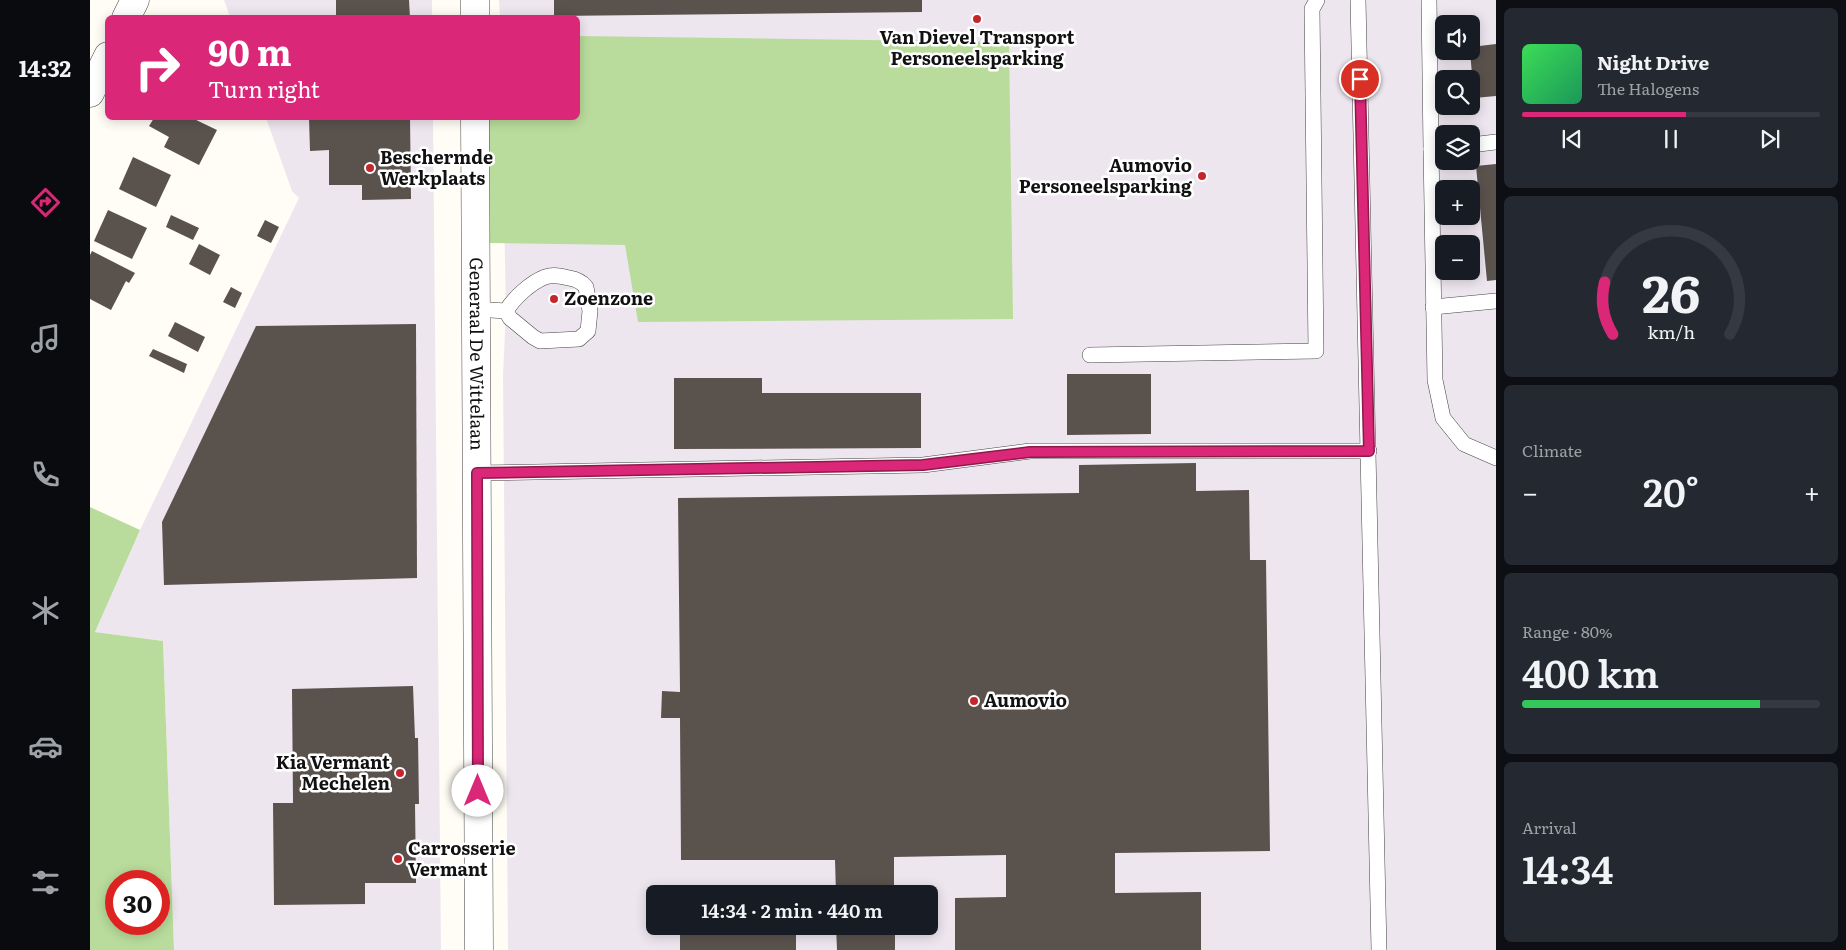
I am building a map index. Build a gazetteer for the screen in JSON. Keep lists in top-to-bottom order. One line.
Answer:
{"streets":{"street":["Generaal De Wittelaan"]},"places":["Van Dievel Transport Personeelsparking","Beschermde Werkplaats","Aumovio Personeelsparking","Zoenzone","Aumovio","Kia Vermant Mechelen","Carrosserie Vermant"],"page":{"tabs":"14:32","map_buttons":["+","−"],"turn":["90 m","Turn right"],"song":["Night Drive","The Halogens"],"tile":["Climate",["Range · 80%","400 km"],["Arrival","14:34"]],"heat":["−","20°","+"],"limit":"30","trip":"14:34 · 2 min · 440 m","gauge":["26","km/h"]}}
